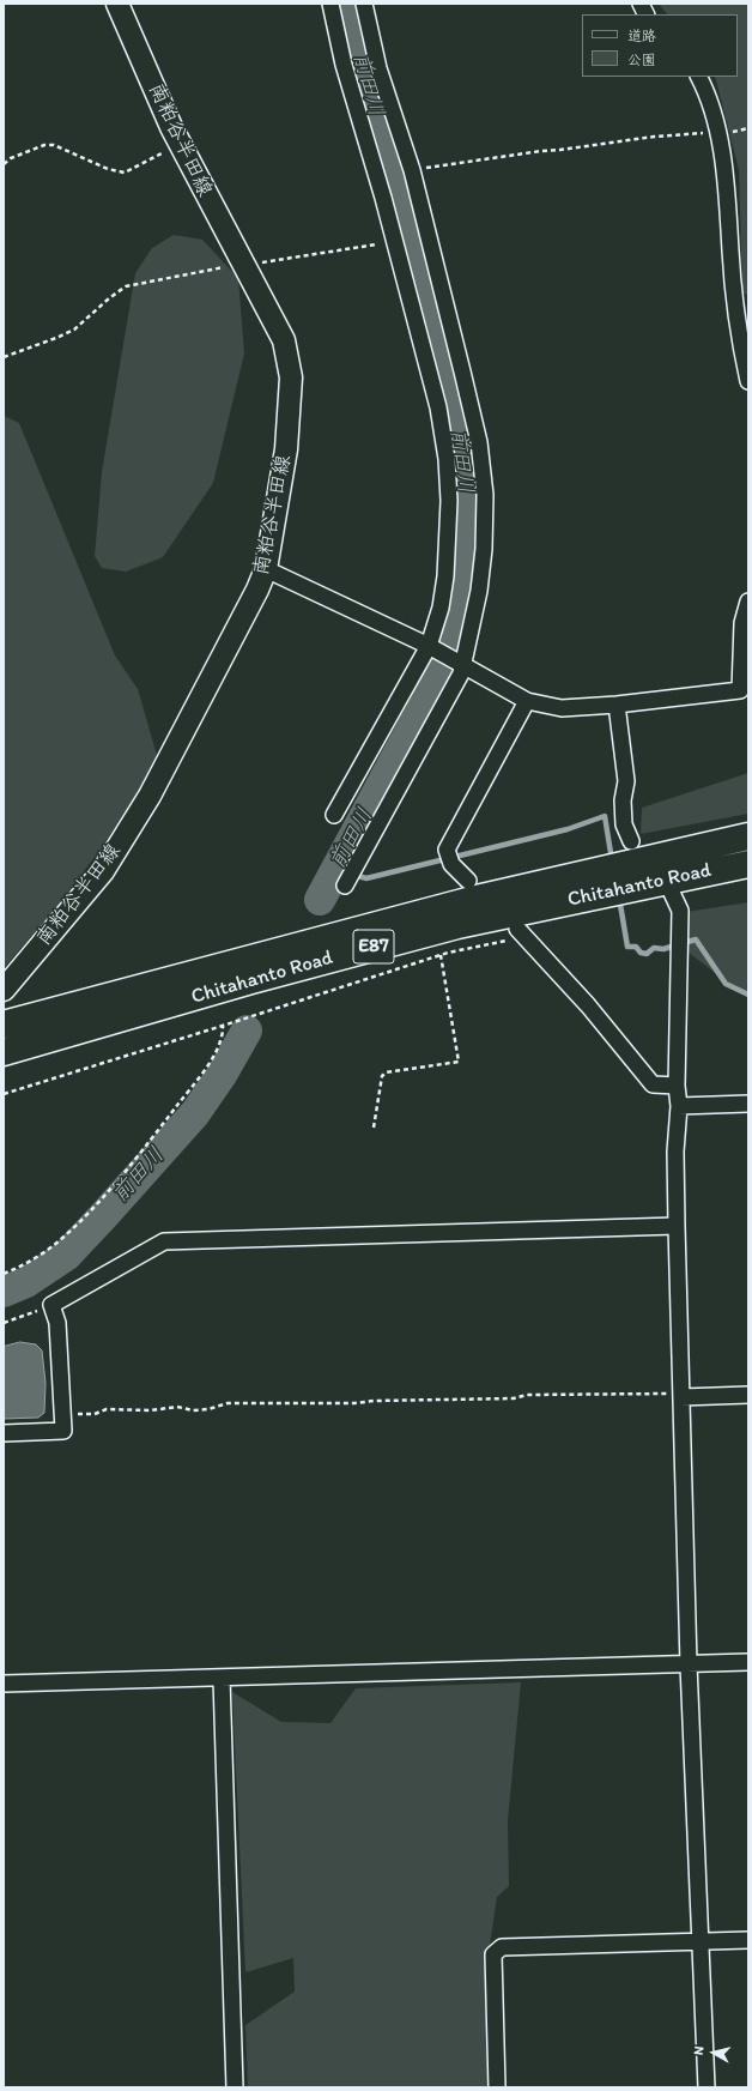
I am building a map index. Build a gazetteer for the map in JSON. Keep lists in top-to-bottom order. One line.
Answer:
{"streets":{"highway":["Chitahanto Road","E87"],"main road":["南粕谷半田線"]},"water":["前田川"],"legend":["道路","公園"],"north":"left"}
